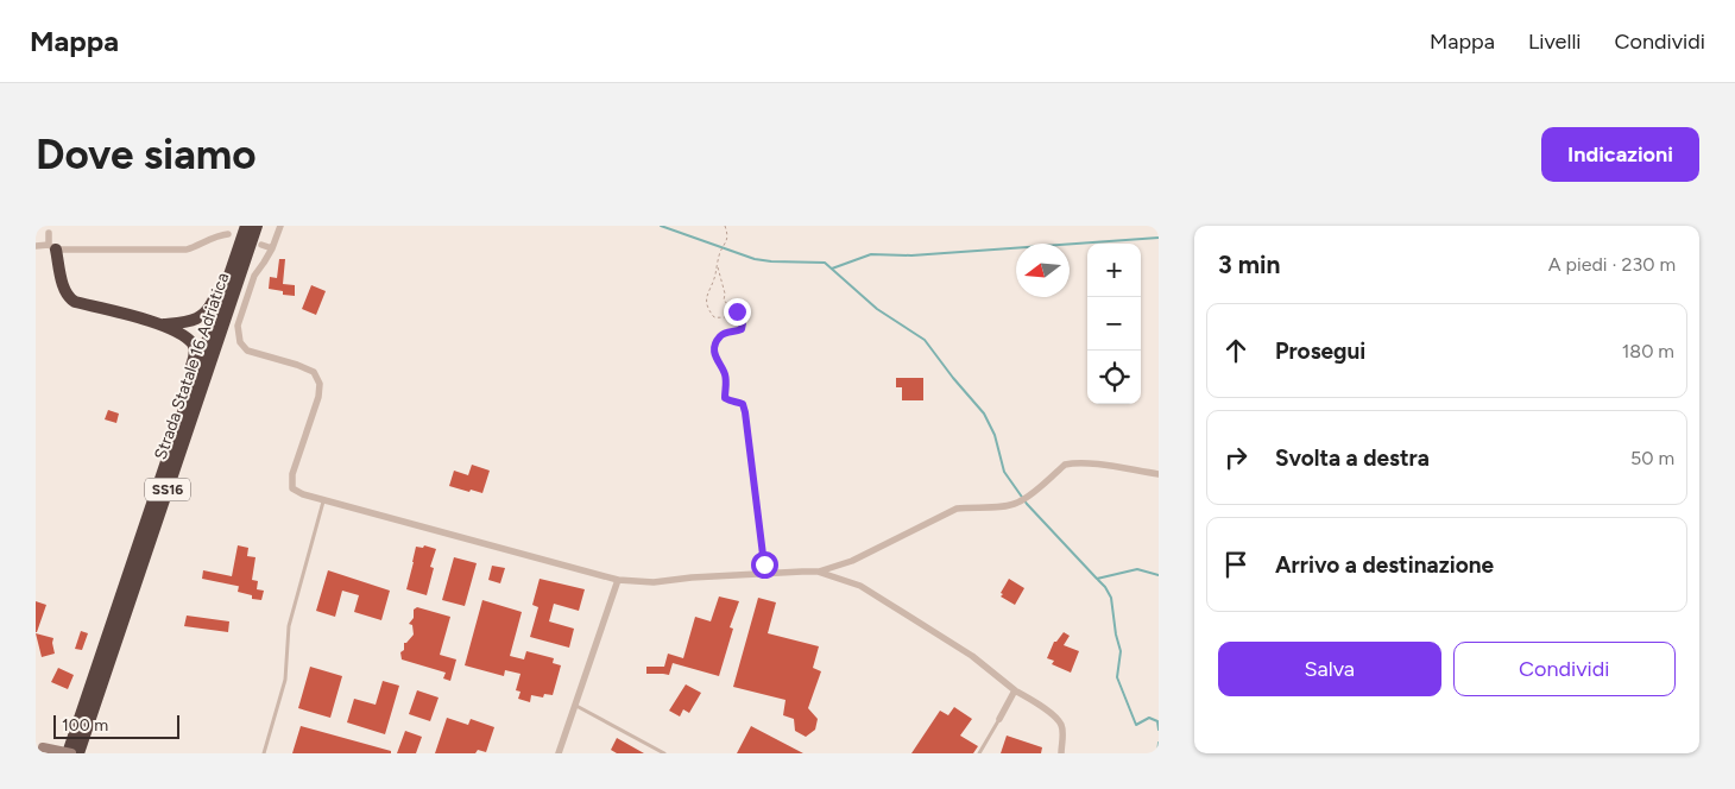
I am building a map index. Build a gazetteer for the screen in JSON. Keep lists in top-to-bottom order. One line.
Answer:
{"streets":{"highway":["Strada Statale 16 Adriatica","SS16"]},"scale_bar":"100 m","north":"left","page":{"header":"Mappa","nav":["Mappa","Livelli","Condividi"],"buttons":["Indicazioni",["Salva","Condividi"]],"title":"Dove siamo","heading":["3 min","A piedi · 230 m"],"map_buttons":["+","−"],"list":[["Prosegui","180 m"],["Svolta a destra","50 m"],"Arrivo a destinazione"],"scale":"100 m"}}
